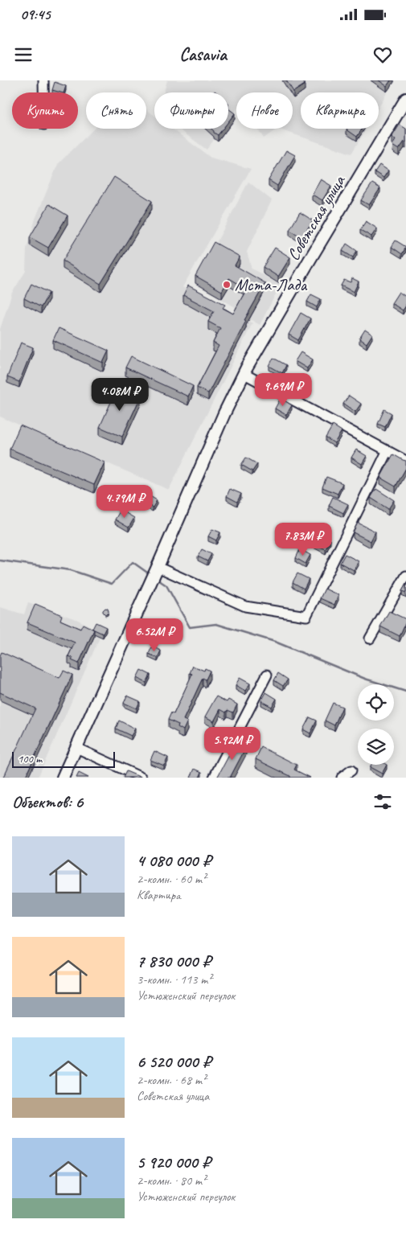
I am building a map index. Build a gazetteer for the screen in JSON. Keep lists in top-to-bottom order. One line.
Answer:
{"streets":{"main road":["Советская улица"]},"places":["Мста-Лада"],"scale_bar":"100 m","page":{"status":"09:45","header":"Casavia","chip":["Купить","Снять","Фильтры","Новое","Квартира"],"price":["9.69M ₽","4.08M ₽","4.79M ₽","7.83M ₽","6.52M ₽","5.92M ₽"],"scale":"100 m","heading":"Объектов: 6","list":[{"name":"4 080 000 ₽","note":"2-комн. · 60 m² · Квартира"},{"name":"7 830 000 ₽","note":"3-комн. · 113 m² · Устюженский переулок"},{"name":"6 520 000 ₽","note":"2-комн. · 68 m² · Советская улица"},{"name":"5 920 000 ₽","note":"2-комн. · 80 m² · Устюженский переулок"}]}}
